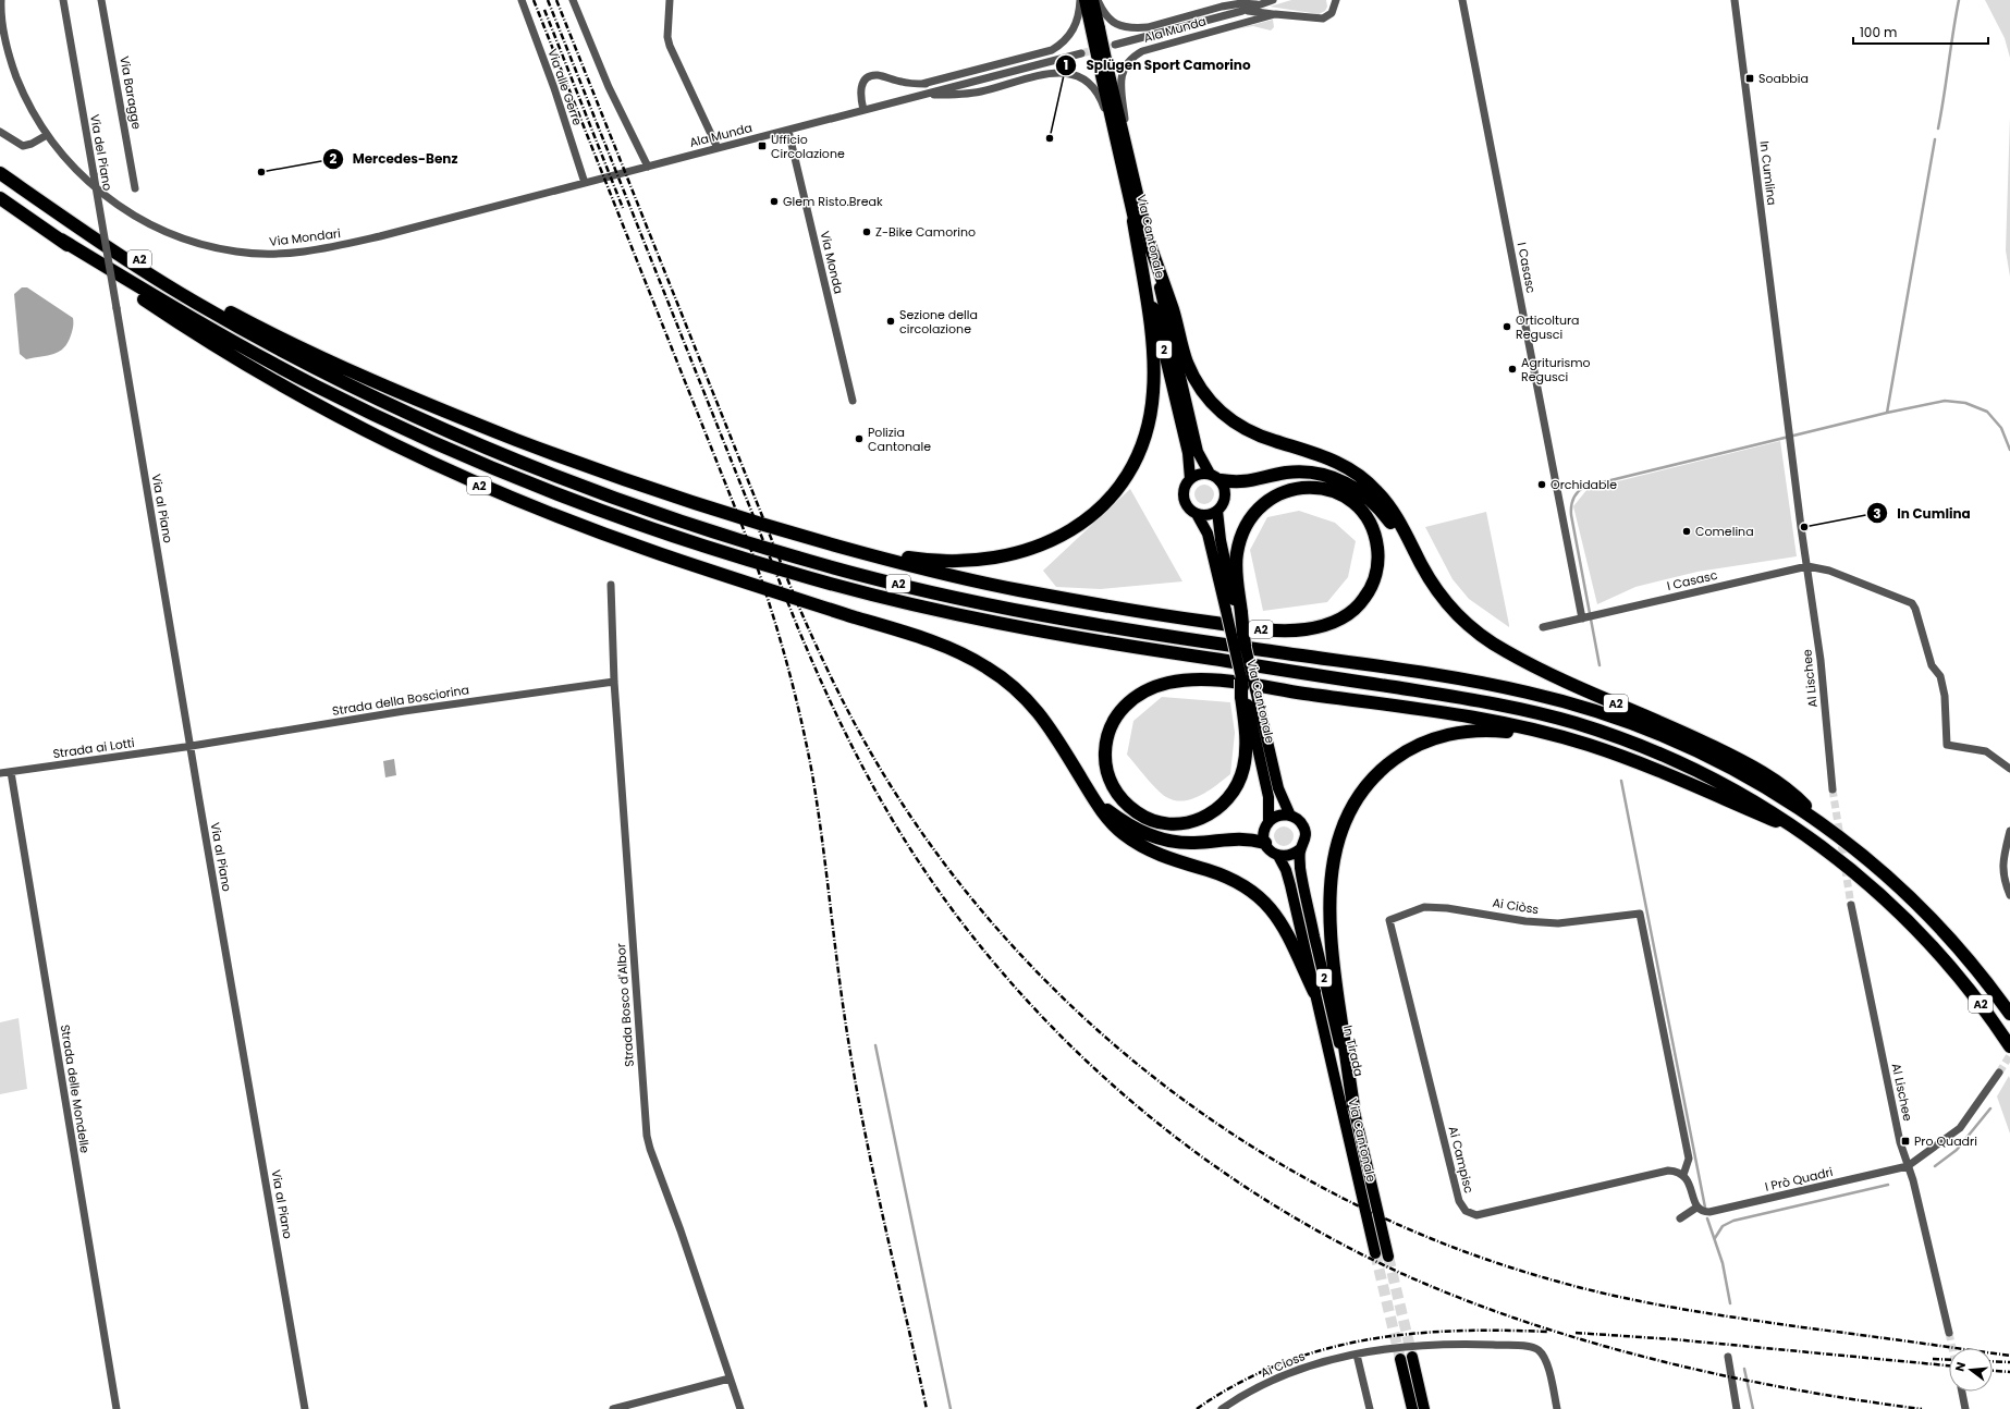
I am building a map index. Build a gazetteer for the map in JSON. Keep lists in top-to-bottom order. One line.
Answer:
{"streets":{"highway":["A2"],"main road":["Via Cantonale","2","In Tirada"],"street":["Ala Munda","Via alle Gerre","Via Baragge","Via del Piano","In Cumlina","Via Mondari","Via Monda","I Casasc","Via al Piano","Al Lischee","Strada della Bosciorina","Strada ai Lotti","Ai Ciòss","Strada Bosco d'Albor","Strada delle Mondelle","Ai Campisc","I Prò Quadri","Ai Cioss"]},"crossings":[["Ala Munda","Via alle Gerre"],["Ala Munda","Via Cantonale"],["Ala Munda","Via Mondari"],["Ala Munda","Via Monda"],["Via alle Gerre","Via Mondari"],["Via del Piano","Via al Piano"],["In Cumlina","I Casasc"],["In Cumlina","Al Lischee"],["Via Cantonale","A2"],["Via Cantonale","In Tirada"],["A2","In Tirada"],["I Casasc","Al Lischee"],["Via al Piano","Strada della Bosciorina"],["Via al Piano","Strada ai Lotti"],["Al Lischee","I Prò Quadri"],["Strada della Bosciorina","Strada ai Lotti"],["Strada della Bosciorina","Strada Bosco d'Albor"],["Strada ai Lotti","Strada delle Mondelle"],["Ai Ciòss","Ai Campisc"]],"places":{"transit":["Soabbia","Ufficio Circolazione","Pro Quadri"],"other":["Splügen Sport Camorino","Mercedes-Benz","Glem Risto.Break","Z-Bike Camorino","Sezione della circolazione","Orticoltura Regusci","Agriturismo Regusci","Polizia Cantonale","Orchidable","In Cumlina","Comelina"]},"scale_bar":"100 m","north":"left"}
